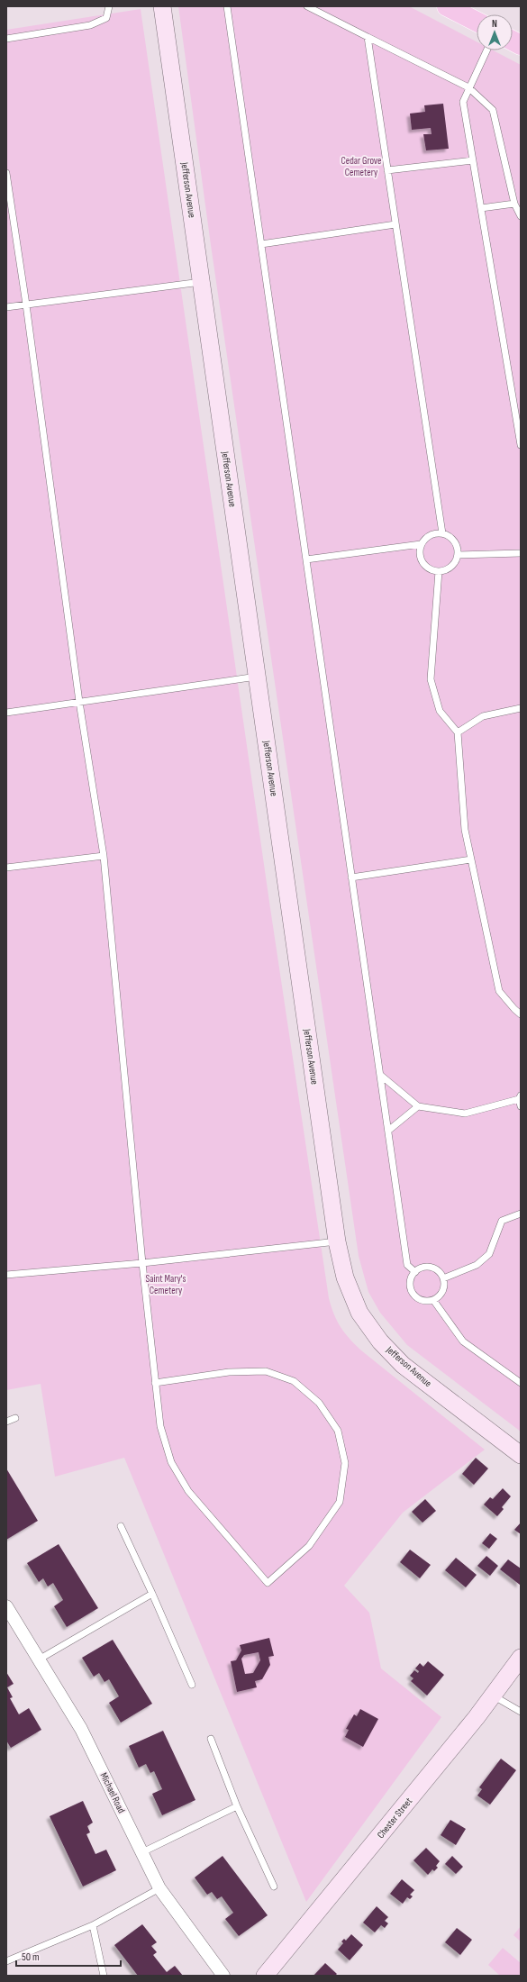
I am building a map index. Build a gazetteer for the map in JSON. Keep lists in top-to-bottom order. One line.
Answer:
{"streets":{"main road":["Jefferson Avenue","Chester Street"],"street":["Michael Road"]},"parks":["Cedar Grove Cemetery","Saint Mary's Cemetery"],"scale_bar":"50 m","north":"top"}
